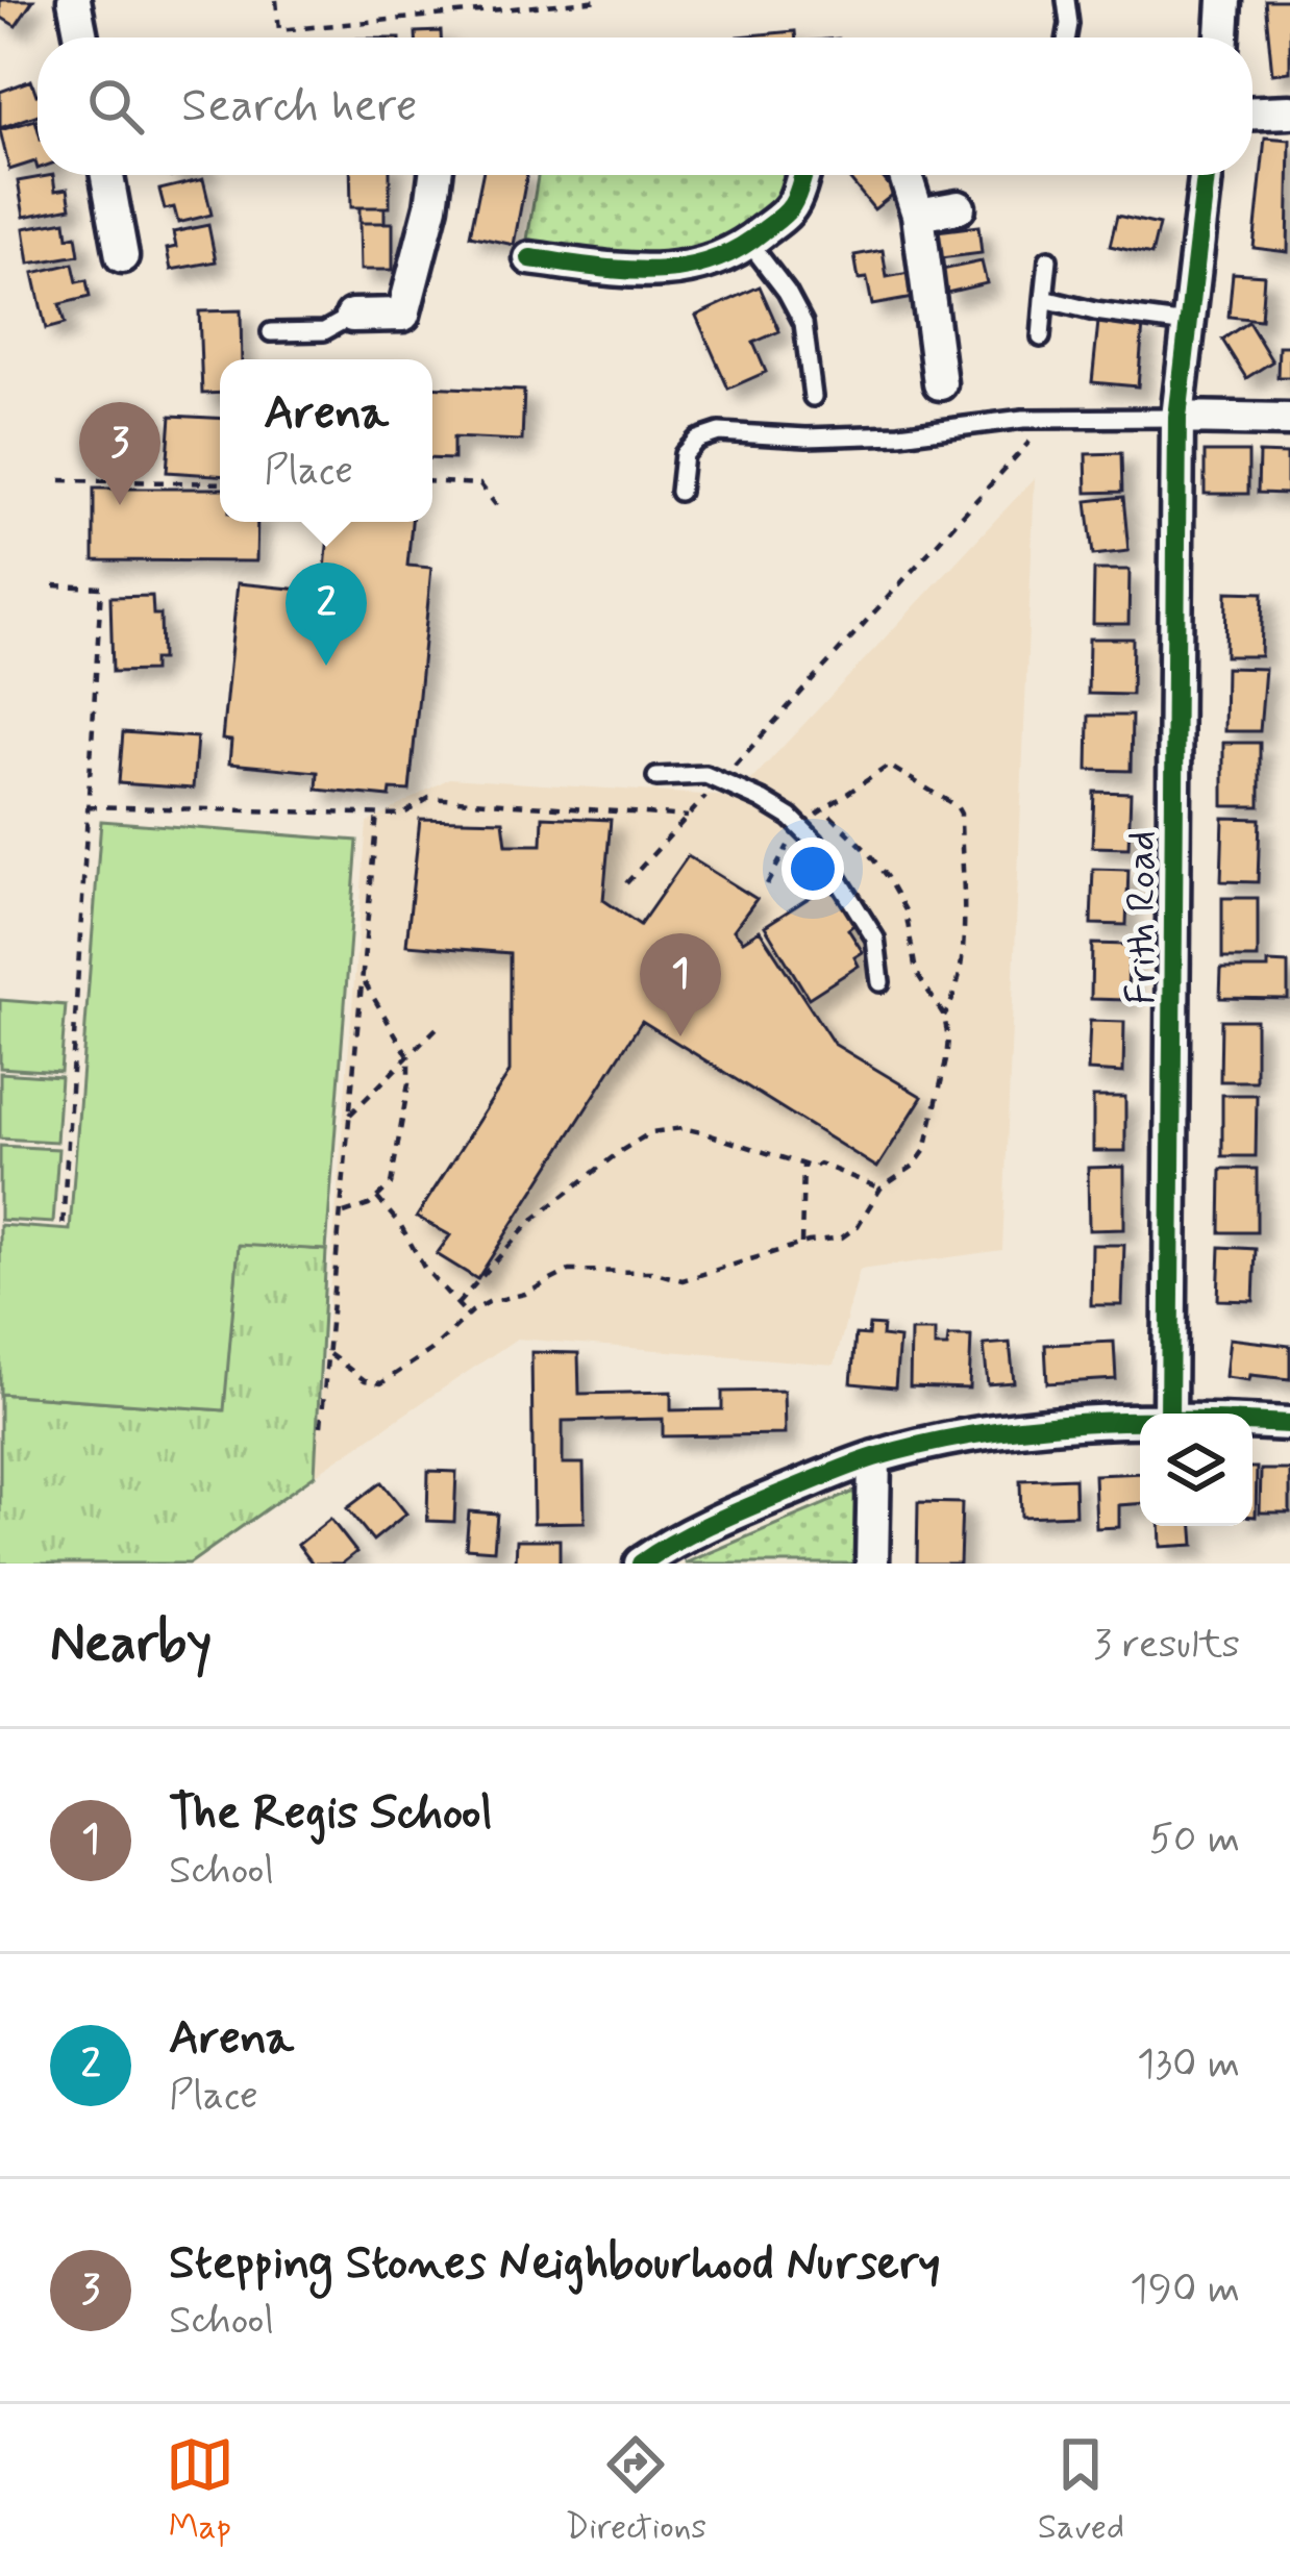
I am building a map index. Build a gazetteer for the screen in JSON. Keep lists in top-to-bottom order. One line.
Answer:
{"streets":{"street":["Frith Road"]},"page":{"search":"Search here","popup":["Arena","Place"],"pins":["3","2","1"],"heading":["Nearby","3 results"],"list":[{"mark":"1","name":"The Regis School","note":"School","value":"50 m"},{"mark":"2","name":"Arena","note":"Place","value":"130 m"},{"mark":"3","name":"Stepping Stones Neighbourhood Nursery","note":"School","value":"190 m"}],"nav":["Map","Directions","Saved"]}}
